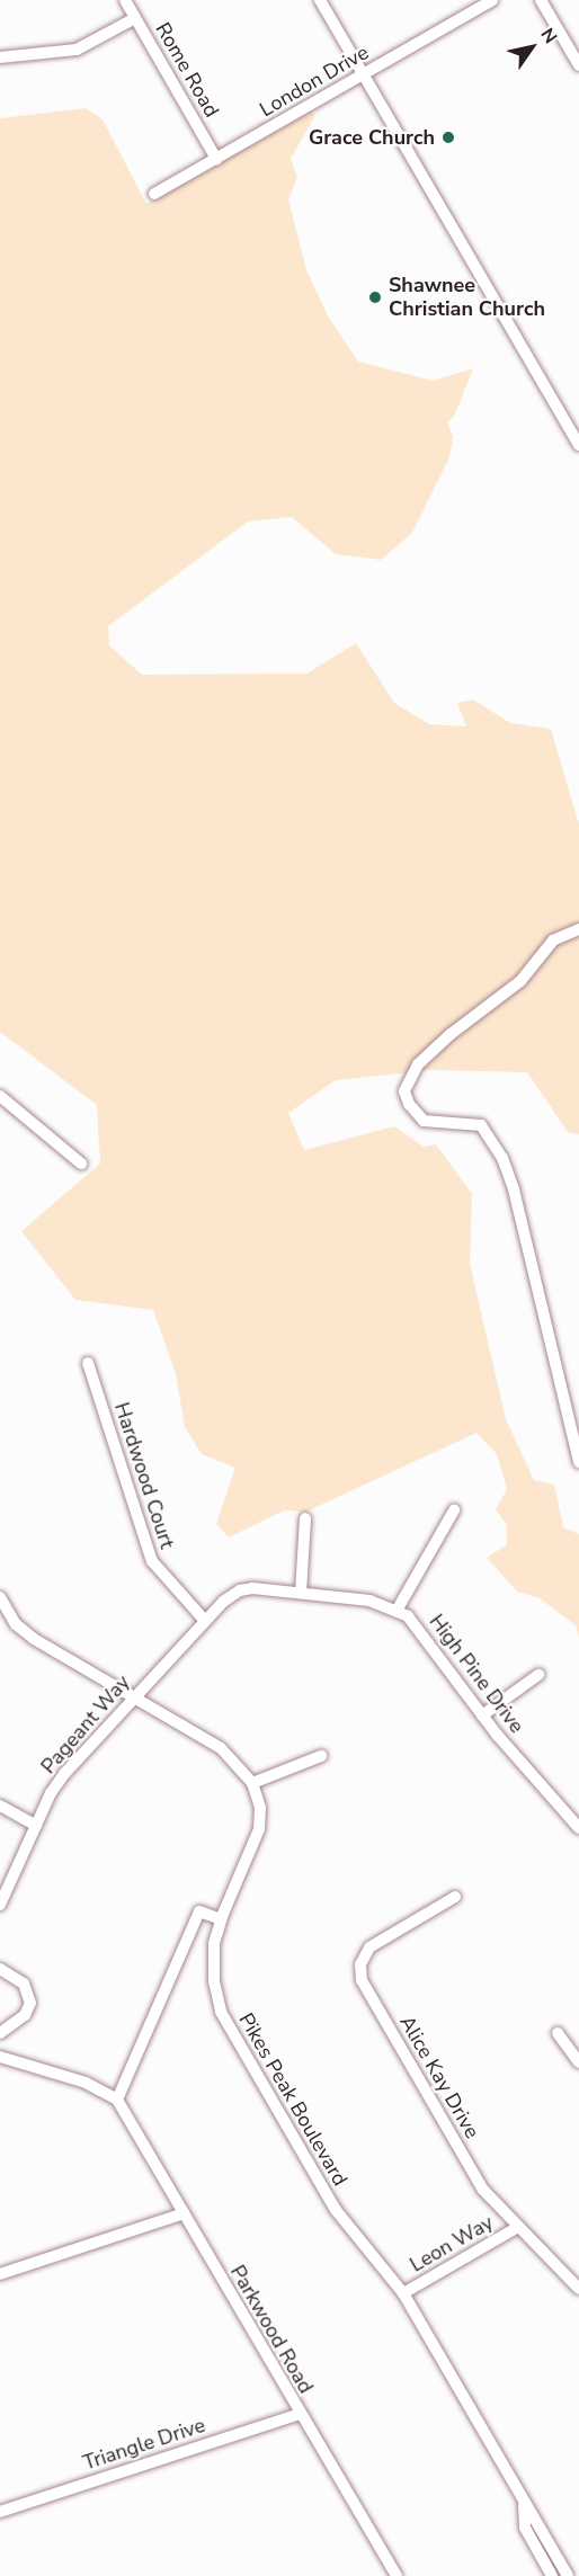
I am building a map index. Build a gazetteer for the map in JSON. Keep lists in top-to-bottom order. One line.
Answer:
{"streets":{"street":["Rome Road","London Drive","Hardwood Court","High Pine Drive","Pageant Way","Alice Kay Drive","Pikes Peak Boulevard","Leon Way","Parkwood Road","Triangle Drive"]},"crossings":[["Rome Road","London Drive"],["Hardwood Court","High Pine Drive"],["Hardwood Court","Pageant Way"],["High Pine Drive","Pageant Way"],["Pageant Way","Pikes Peak Boulevard"],["Alice Kay Drive","Leon Way"],["Pikes Peak Boulevard","Leon Way"],["Parkwood Road","Triangle Drive"]],"places":["Grace Church","Shawnee Christian Church"],"north":"top right"}
